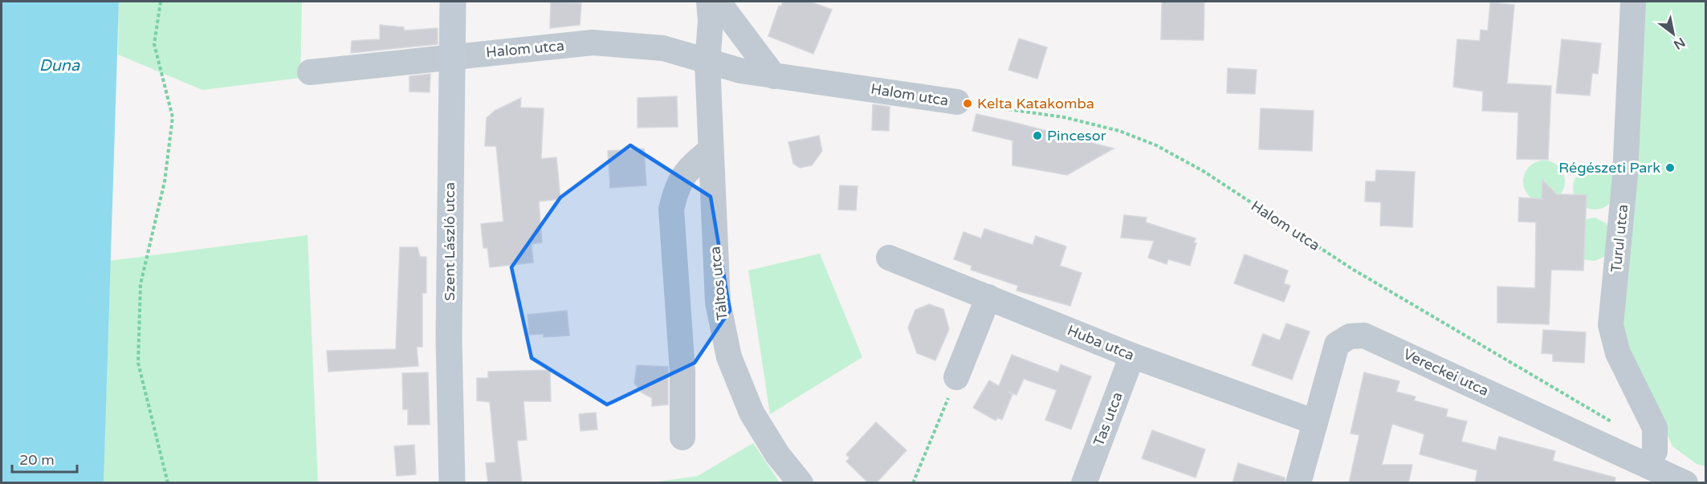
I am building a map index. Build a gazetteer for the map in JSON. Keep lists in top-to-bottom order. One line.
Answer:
{"streets":{"street":["Halom utca","Turul utca","Szent László utca","Táltos utca","Huba utca","Vereckei utca","Tas utca"]},"crossings":[["Halom utca","Szent László utca"],["Halom utca","Táltos utca"],["Turul utca","Vereckei utca"],["Huba utca","Vereckei utca"],["Huba utca","Tas utca"]],"water":["Duna"],"places":["Kelta Katakomba","Pincesor","Régészeti Park"],"scale_bar":"20 m","north":"bottom right"}
